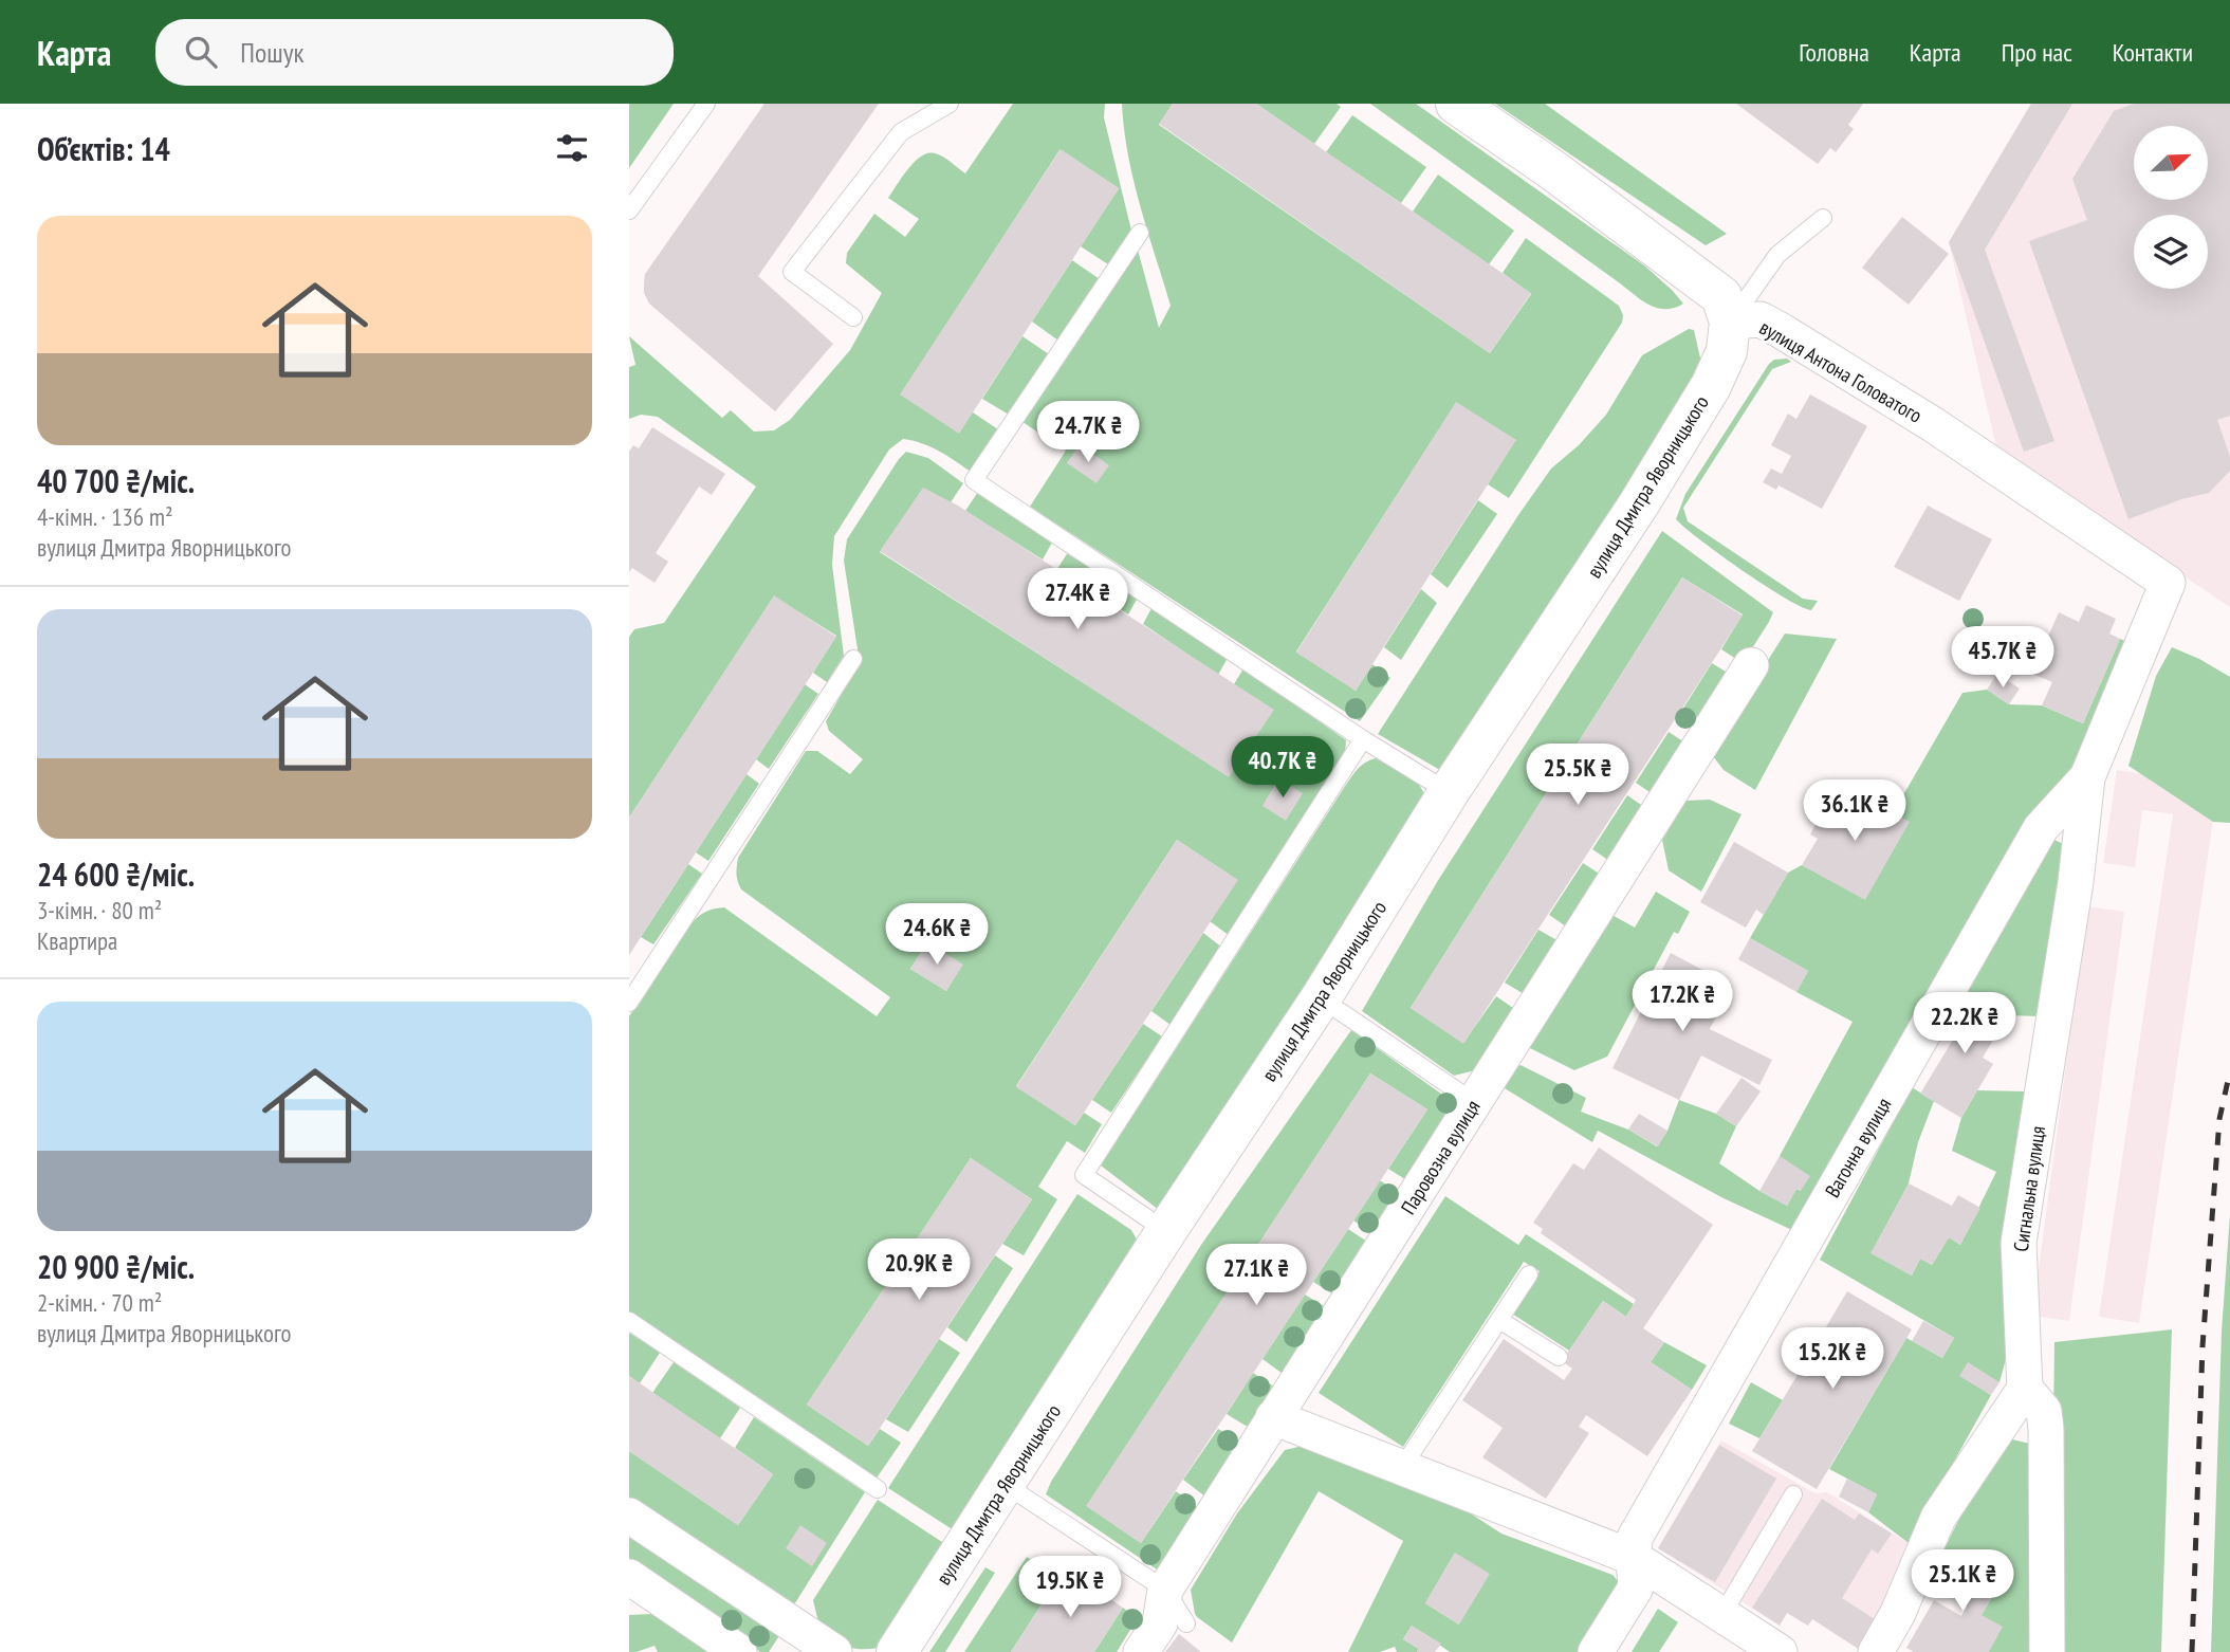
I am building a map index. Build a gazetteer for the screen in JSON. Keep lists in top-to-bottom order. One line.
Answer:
{"streets":{"street":["вулиця Антона Головатого","вулиця Дмитра Яворницького","Вагонна вулиця","Паровозна вулиця","Сигнальна вулиця"]},"crossings":[["вулиця Антона Головатого","вулиця Дмитра Яворницького"],["вулиця Антона Головатого","Вагонна вулиця"],["Вагонна вулиця","Сигнальна вулиця"]],"north":"top right","page":{"header":"Карта","search":"Пошук","nav":["Головна","Карта","Про нас","Контакти"],"heading":"Об’єктів: 14","list":[{"name":"40 700 ₴/міс.","note":"4-кімн. · 136 m² · вулиця Дмитра Яворницького"},{"name":"24 600 ₴/міс.","note":"3-кімн. · 80 m² · Квартира"},{"name":"20 900 ₴/міс.","note":"2-кімн. · 70 m² · вулиця Дмитра Яворницького"}],"price":["24.7K ₴","27.4K ₴","45.7K ₴","40.7K ₴","25.5K ₴","36.1K ₴","24.6K ₴","17.2K ₴","22.2K ₴","20.9K ₴","27.1K ₴","15.2K ₴","25.1K ₴","19.5K ₴"]}}
